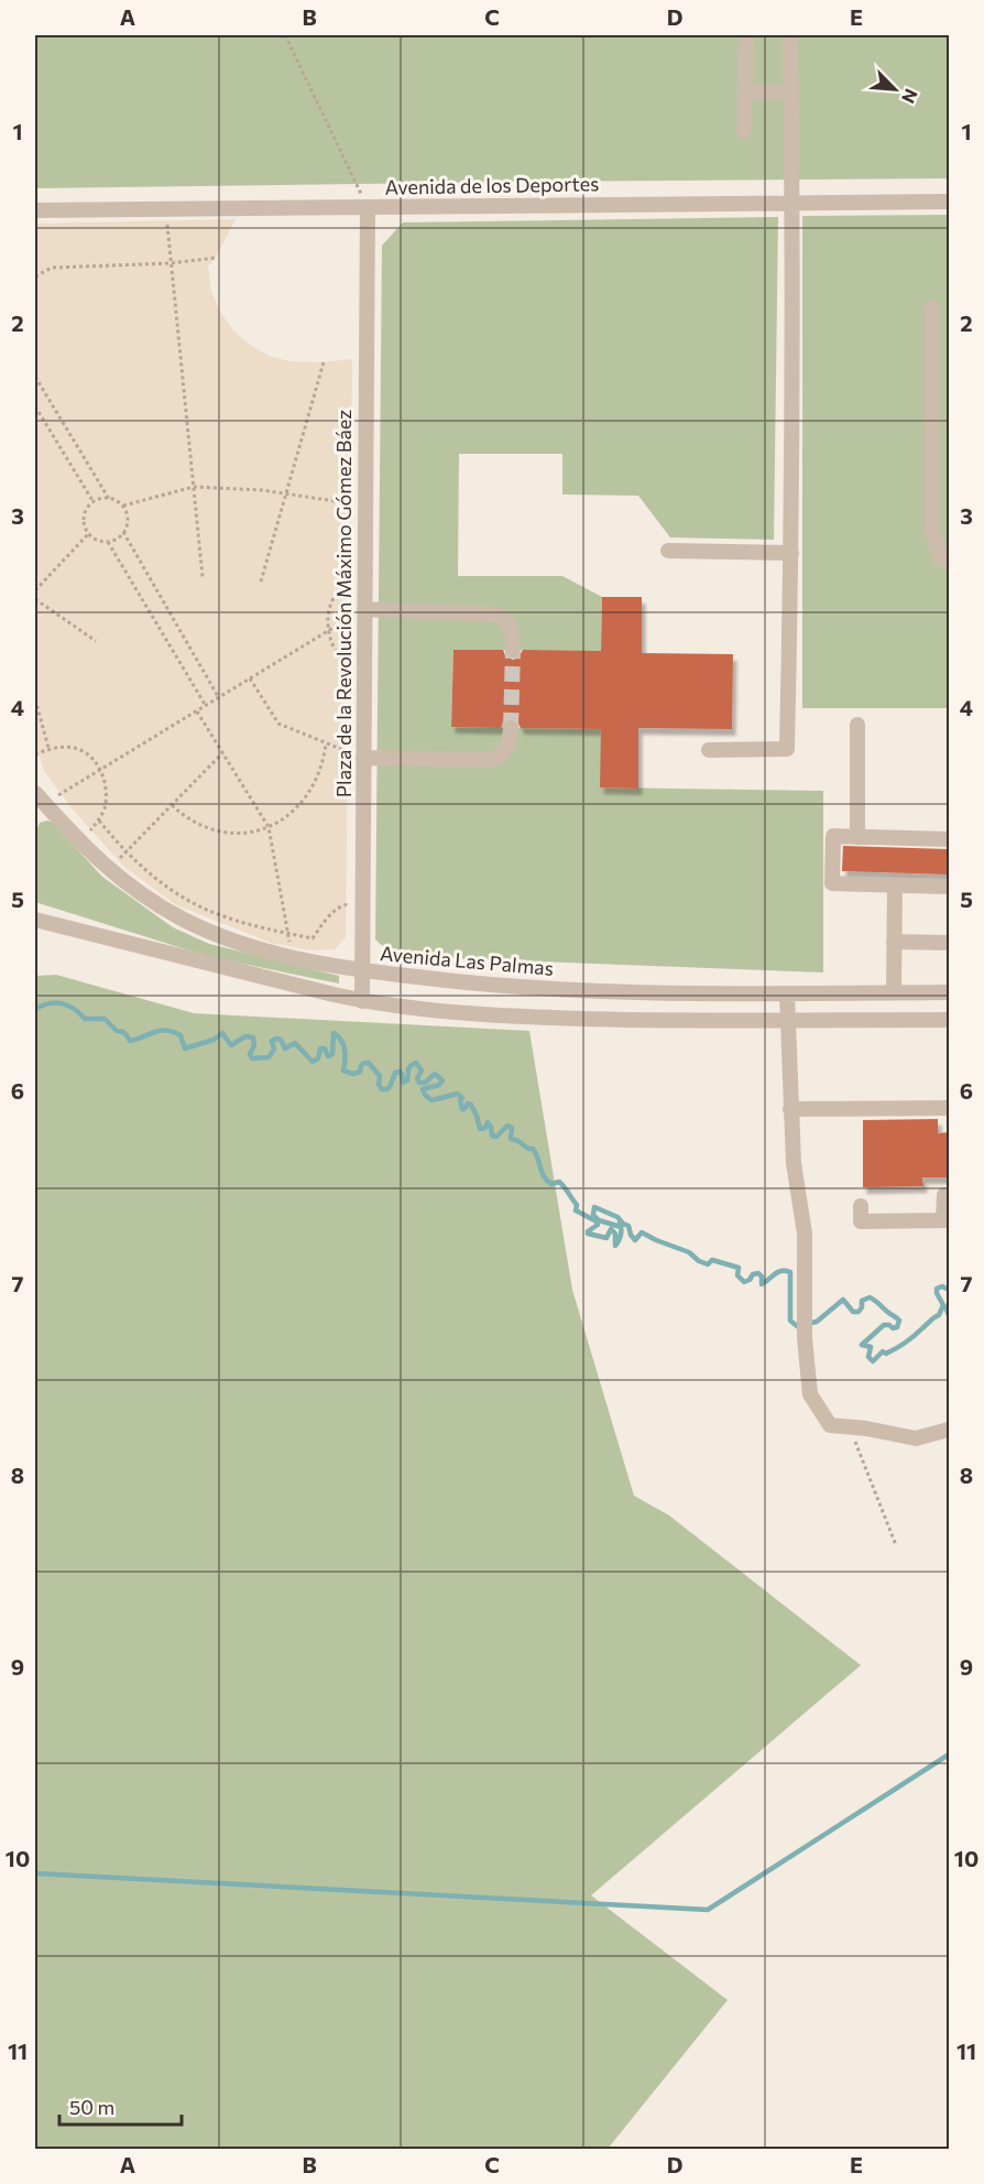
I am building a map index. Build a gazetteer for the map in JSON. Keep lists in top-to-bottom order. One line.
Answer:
{"streets":{"street":["Avenida de los Deportes","Plaza de la Revolución Máximo Gómez Báez","Avenida Las Palmas"]},"crossings":[["Avenida de los Deportes","Plaza de la Revolución Máximo Gómez Báez"],["Plaza de la Revolución Máximo Gómez Báez","Avenida Las Palmas"]],"scale_bar":"50 m","north":"bottom right","grid":{"columns":["A","B","C","D","E"],"rows":["1","2","3","4","5","6","7","8","9","10","11"]}}
